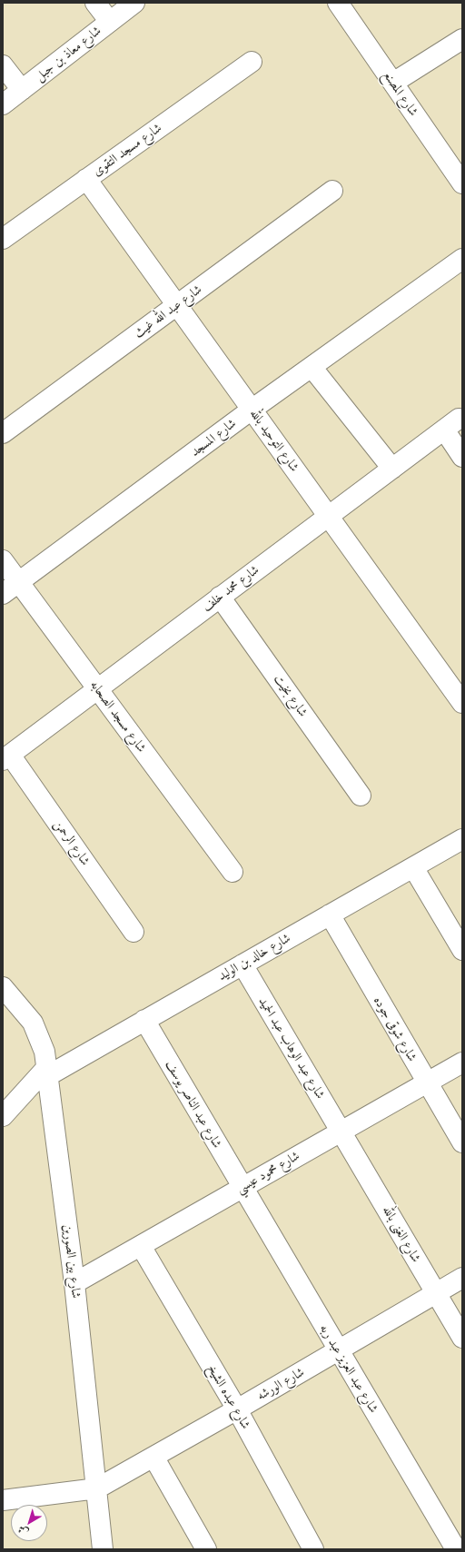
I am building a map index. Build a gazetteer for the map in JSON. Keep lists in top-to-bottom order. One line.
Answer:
{"streets":{"street":["شارع معاذ بن جبل","شارع المصنع","شارع مسجد التقوى","شارع عبد الله غيث","شارع المسجد","شارع التوحيد بالله","شارع محمد خلف","شارع بخيت","شارع مسجد الصحابه","شارع الرحمن","شارع خالد بن الوليد","شارع شوقى جوده","شارع عبد الوهاب عبد الحميد","شارع عبد الناصر يوسف","شارع محمود عيسي","شارع الغنى بالله","شارع بين الصورين","شارع عبد العزيز عبد ربه","شارع الورشه","شارع عبده الشيخ"]},"crossings":[["شارع مسجد التقوى","شارع التوحيد بالله"],["شارع عبد الله غيث","شارع التوحيد بالله"],["شارع المسجد","شارع التوحيد بالله"],["شارع المسجد","شارع مسجد الصحابه"],["شارع التوحيد بالله","شارع محمد خلف"],["شارع محمد خلف","شارع بخيت"],["شارع محمد خلف","شارع مسجد الصحابه"],["شارع محمد خلف","شارع الرحمن"],["شارع خالد بن الوليد","شارع شوقى جوده"],["شارع خالد بن الوليد","شارع عبد الوهاب عبد الحميد"],["شارع خالد بن الوليد","شارع عبد الناصر يوسف"],["شارع خالد بن الوليد","شارع بين الصورين"],["شارع شوقى جوده","شارع محمود عيسي"],["شارع عبد الوهاب عبد الحميد","شارع محمود عيسي"],["شارع عبد الوهاب عبد الحميد","شارع الغنى بالله"],["شارع عبد الناصر يوسف","شارع محمود عيسي"],["شارع عبد الناصر يوسف","شارع عبد العزيز عبد ربه"],["شارع محمود عيسي","شارع الغنى بالله"],["شارع محمود عيسي","شارع بين الصورين"],["شارع محمود عيسي","شارع عبد العزيز عبد ربه"],["شارع محمود عيسي","شارع عبده الشيخ"],["شارع الغنى بالله","شارع الورشه"],["شارع بين الصورين","شارع الورشه"],["شارع عبد العزيز عبد ربه","شارع الورشه"],["شارع الورشه","شارع عبده الشيخ"]],"north":"bottom left"}
